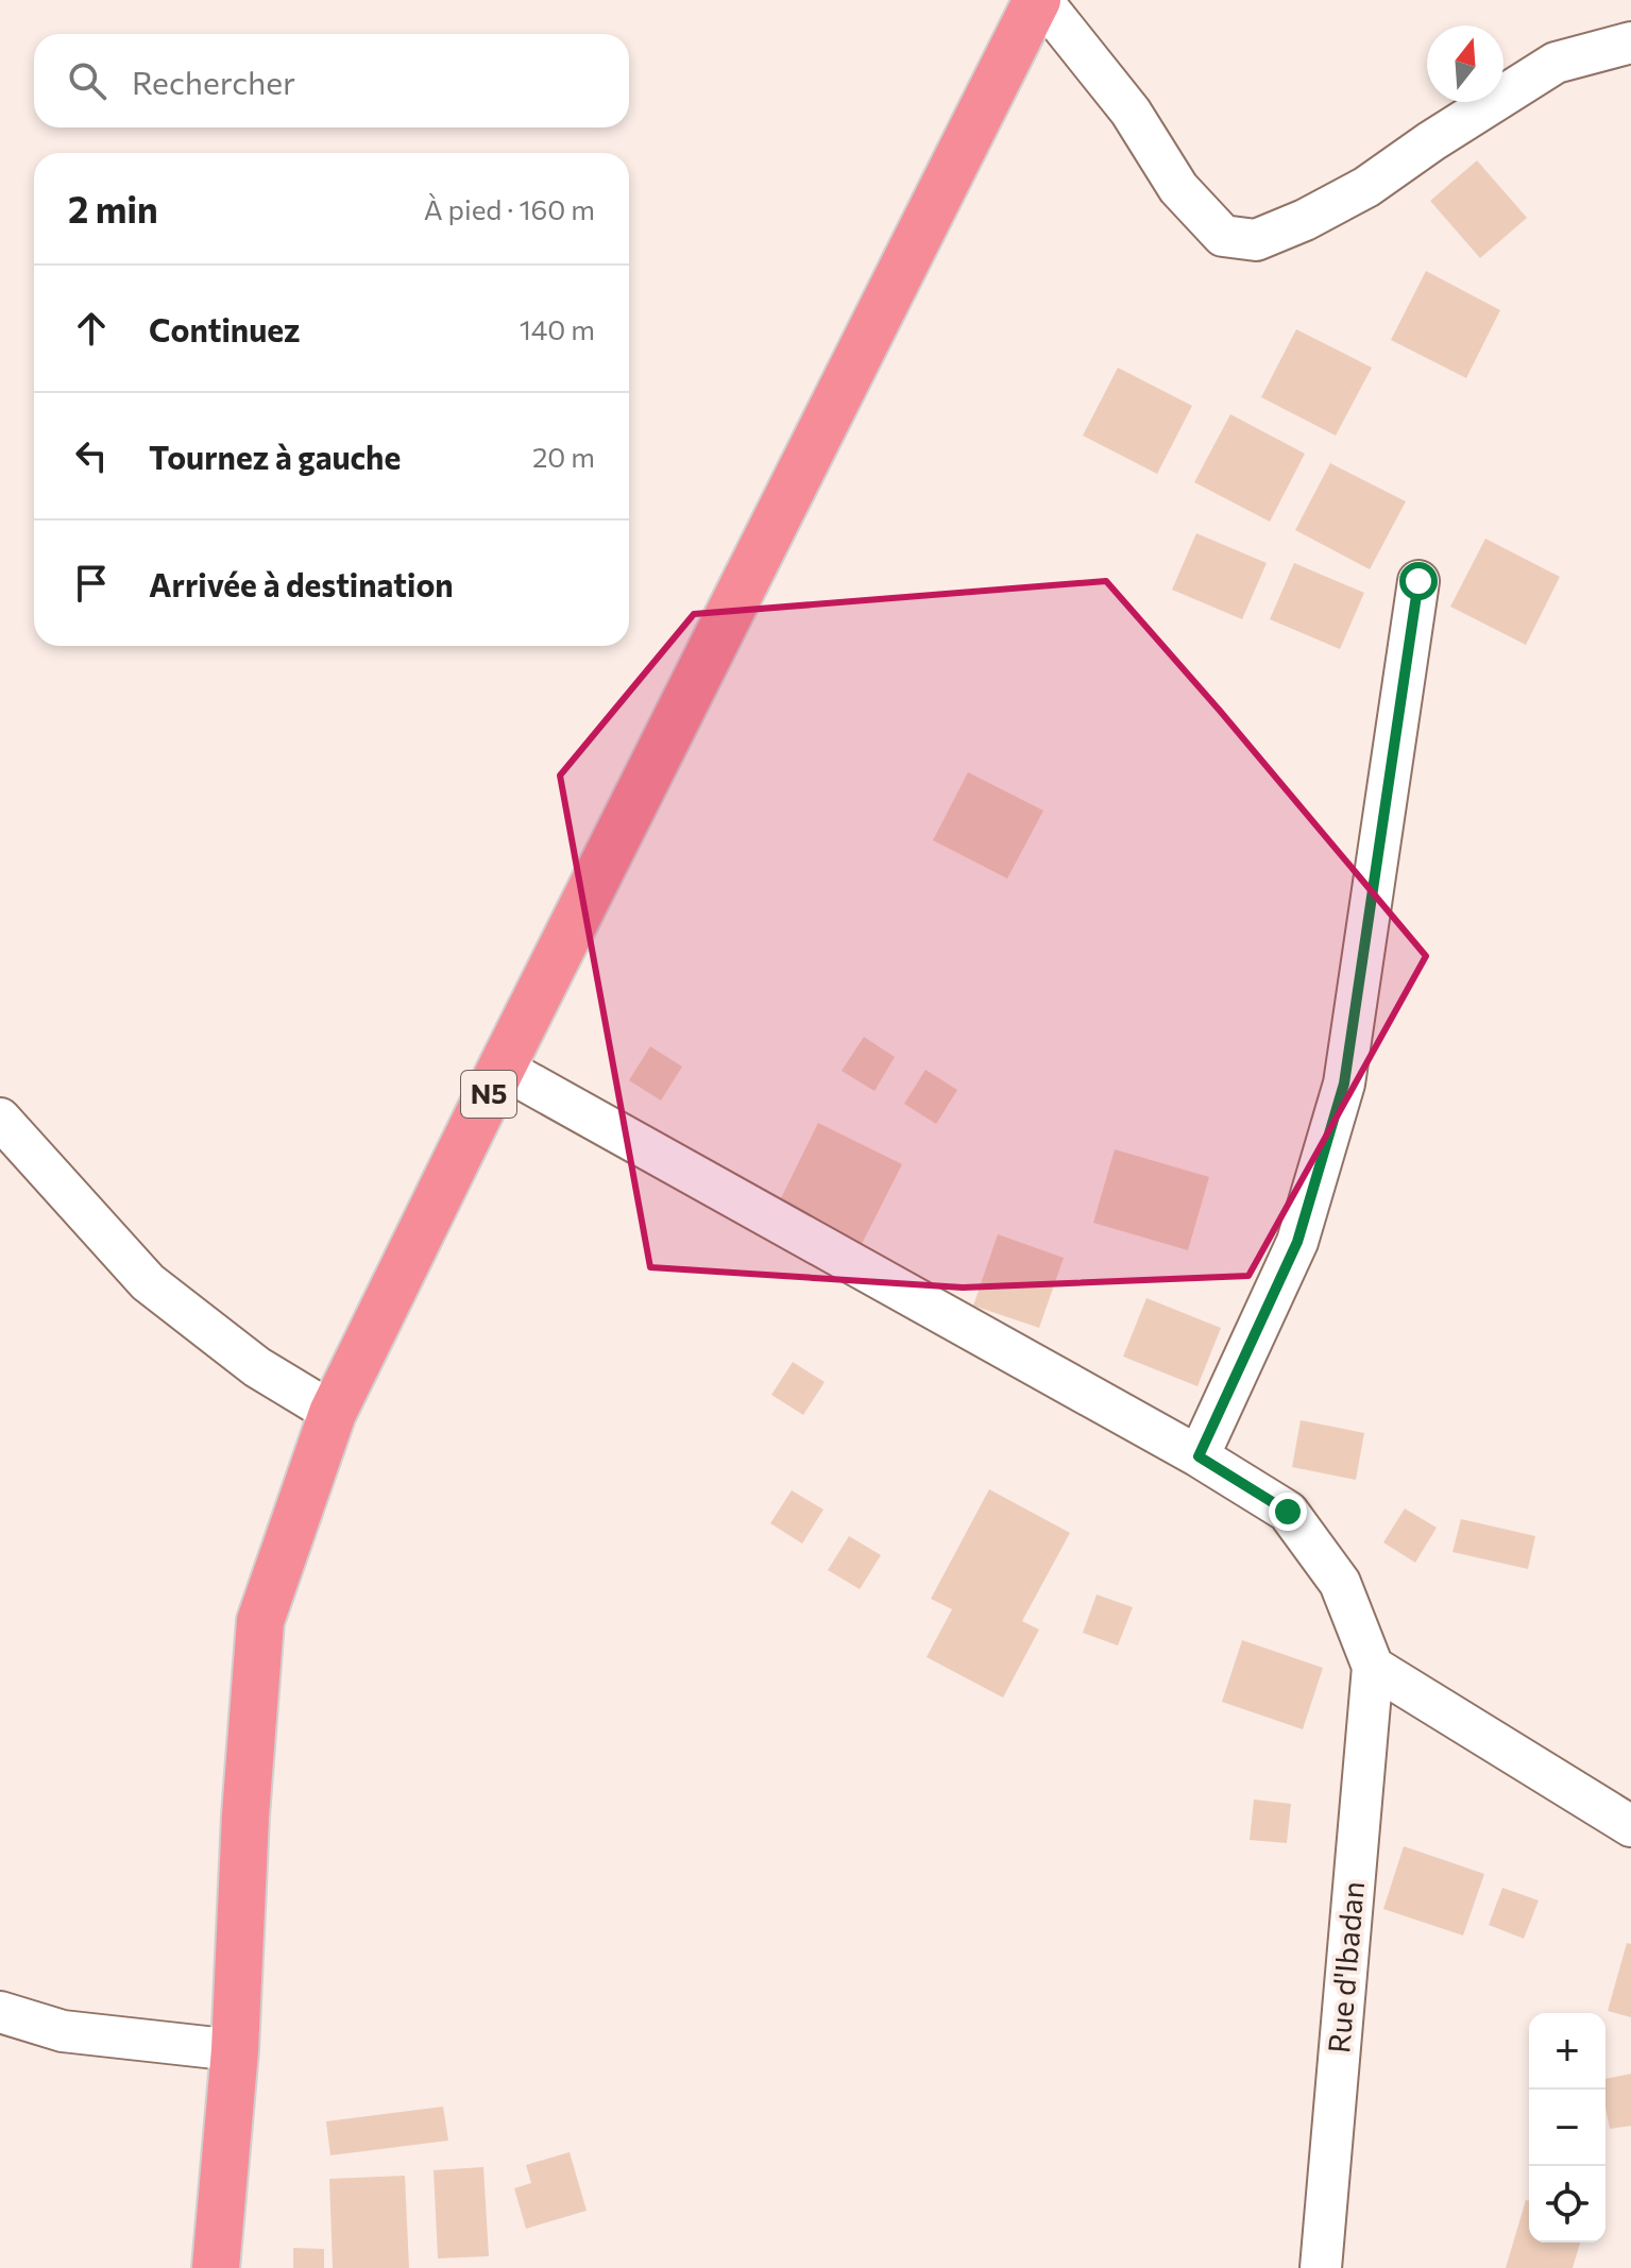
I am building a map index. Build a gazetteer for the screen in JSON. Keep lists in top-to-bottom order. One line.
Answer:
{"streets":{"highway":["N5"],"street":["Rue d'Ibadan"]},"north":"top","page":{"search":"Rechercher","heading":["2 min","À pied · 160 m"],"list":[["Continuez","140 m"],["Tournez à gauche","20 m"],"Arrivée à destination"],"map_buttons":["+","−"]}}
